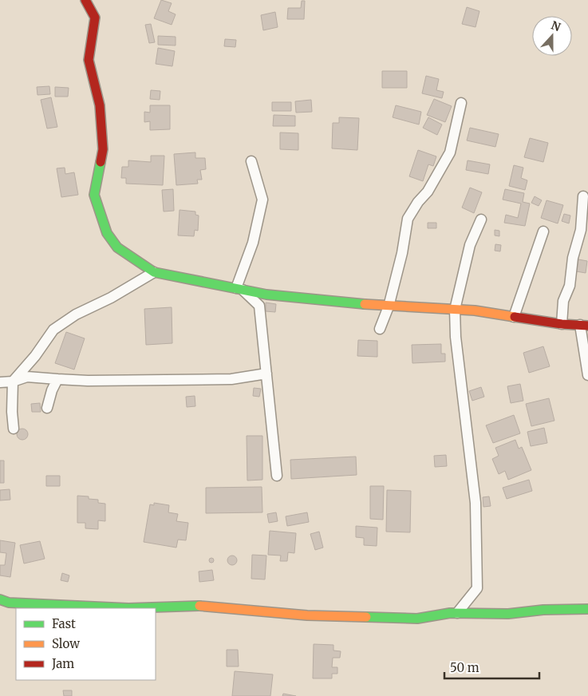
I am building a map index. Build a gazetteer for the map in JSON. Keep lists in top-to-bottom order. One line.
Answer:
{"legend":["Fast","Slow","Jam"],"scale_bar":"50 m","north":"top"}
